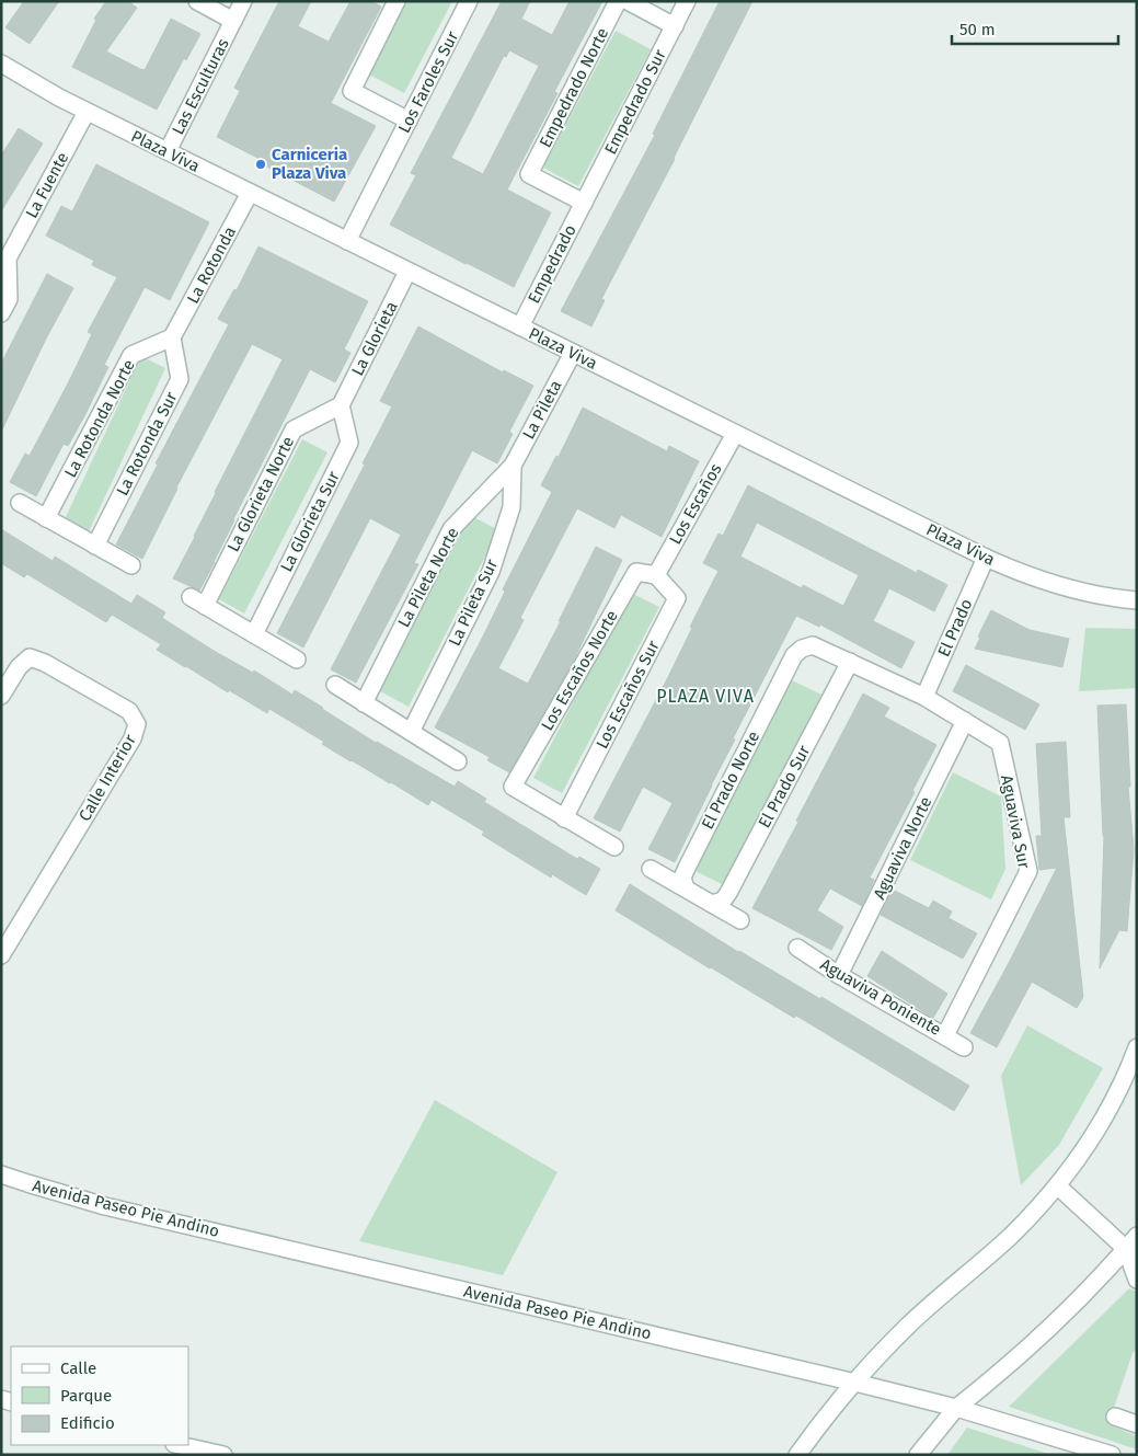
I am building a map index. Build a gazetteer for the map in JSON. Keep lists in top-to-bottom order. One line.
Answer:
{"streets":{"street":["Los Faroles Sur","Las Esculturas","Empedrado Norte","Empedrado Sur","Plaza Viva","La Fuente","Empedrado","La Rotonda","La Glorieta","La Pileta","La Rotonda Norte","La Rotonda Sur","La Glorieta Norte","Los Escaños","La Glorieta Sur","La Pileta Norte","La Pileta Sur","El Prado","Los Escaños Norte","Los Escaños Sur","Calle Interior","El Prado Norte","El Prado Sur","Aguaviva Sur","Aguaviva Norte","Aguaviva Poniente","Avenida Paseo Pie Andino"]},"crossings":[["Los Faroles Sur","Plaza Viva"],["Las Esculturas","Plaza Viva"],["Empedrado Norte","Empedrado Sur"],["Empedrado Norte","Empedrado"],["Empedrado Sur","Empedrado"],["Plaza Viva","La Fuente"],["Plaza Viva","Empedrado"],["Plaza Viva","La Rotonda"],["Plaza Viva","La Glorieta"],["Plaza Viva","La Pileta"],["Plaza Viva","Los Escaños"],["Plaza Viva","El Prado"],["La Rotonda","La Rotonda Norte"],["La Rotonda","La Rotonda Sur"],["La Glorieta","La Glorieta Norte"],["La Glorieta","La Glorieta Sur"],["La Pileta","La Pileta Norte"],["La Pileta","La Pileta Sur"],["La Rotonda Norte","La Rotonda Sur"],["La Glorieta Norte","La Glorieta Sur"],["Los Escaños","Los Escaños Norte"],["Los Escaños","Los Escaños Sur"],["La Pileta Norte","La Pileta Sur"],["El Prado","El Prado Norte"],["El Prado","Aguaviva Sur"],["Los Escaños Norte","Los Escaños Sur"],["El Prado Norte","El Prado Sur"],["El Prado Norte","Aguaviva Sur"],["Aguaviva Sur","Aguaviva Norte"],["Aguaviva Sur","Aguaviva Poniente"],["Aguaviva Norte","Aguaviva Poniente"]],"districts":["PLAZA VIVA"],"places":["Carniceria Plaza Viva"],"legend":["Calle","Parque","Edificio"],"scale_bar":"50 m"}
